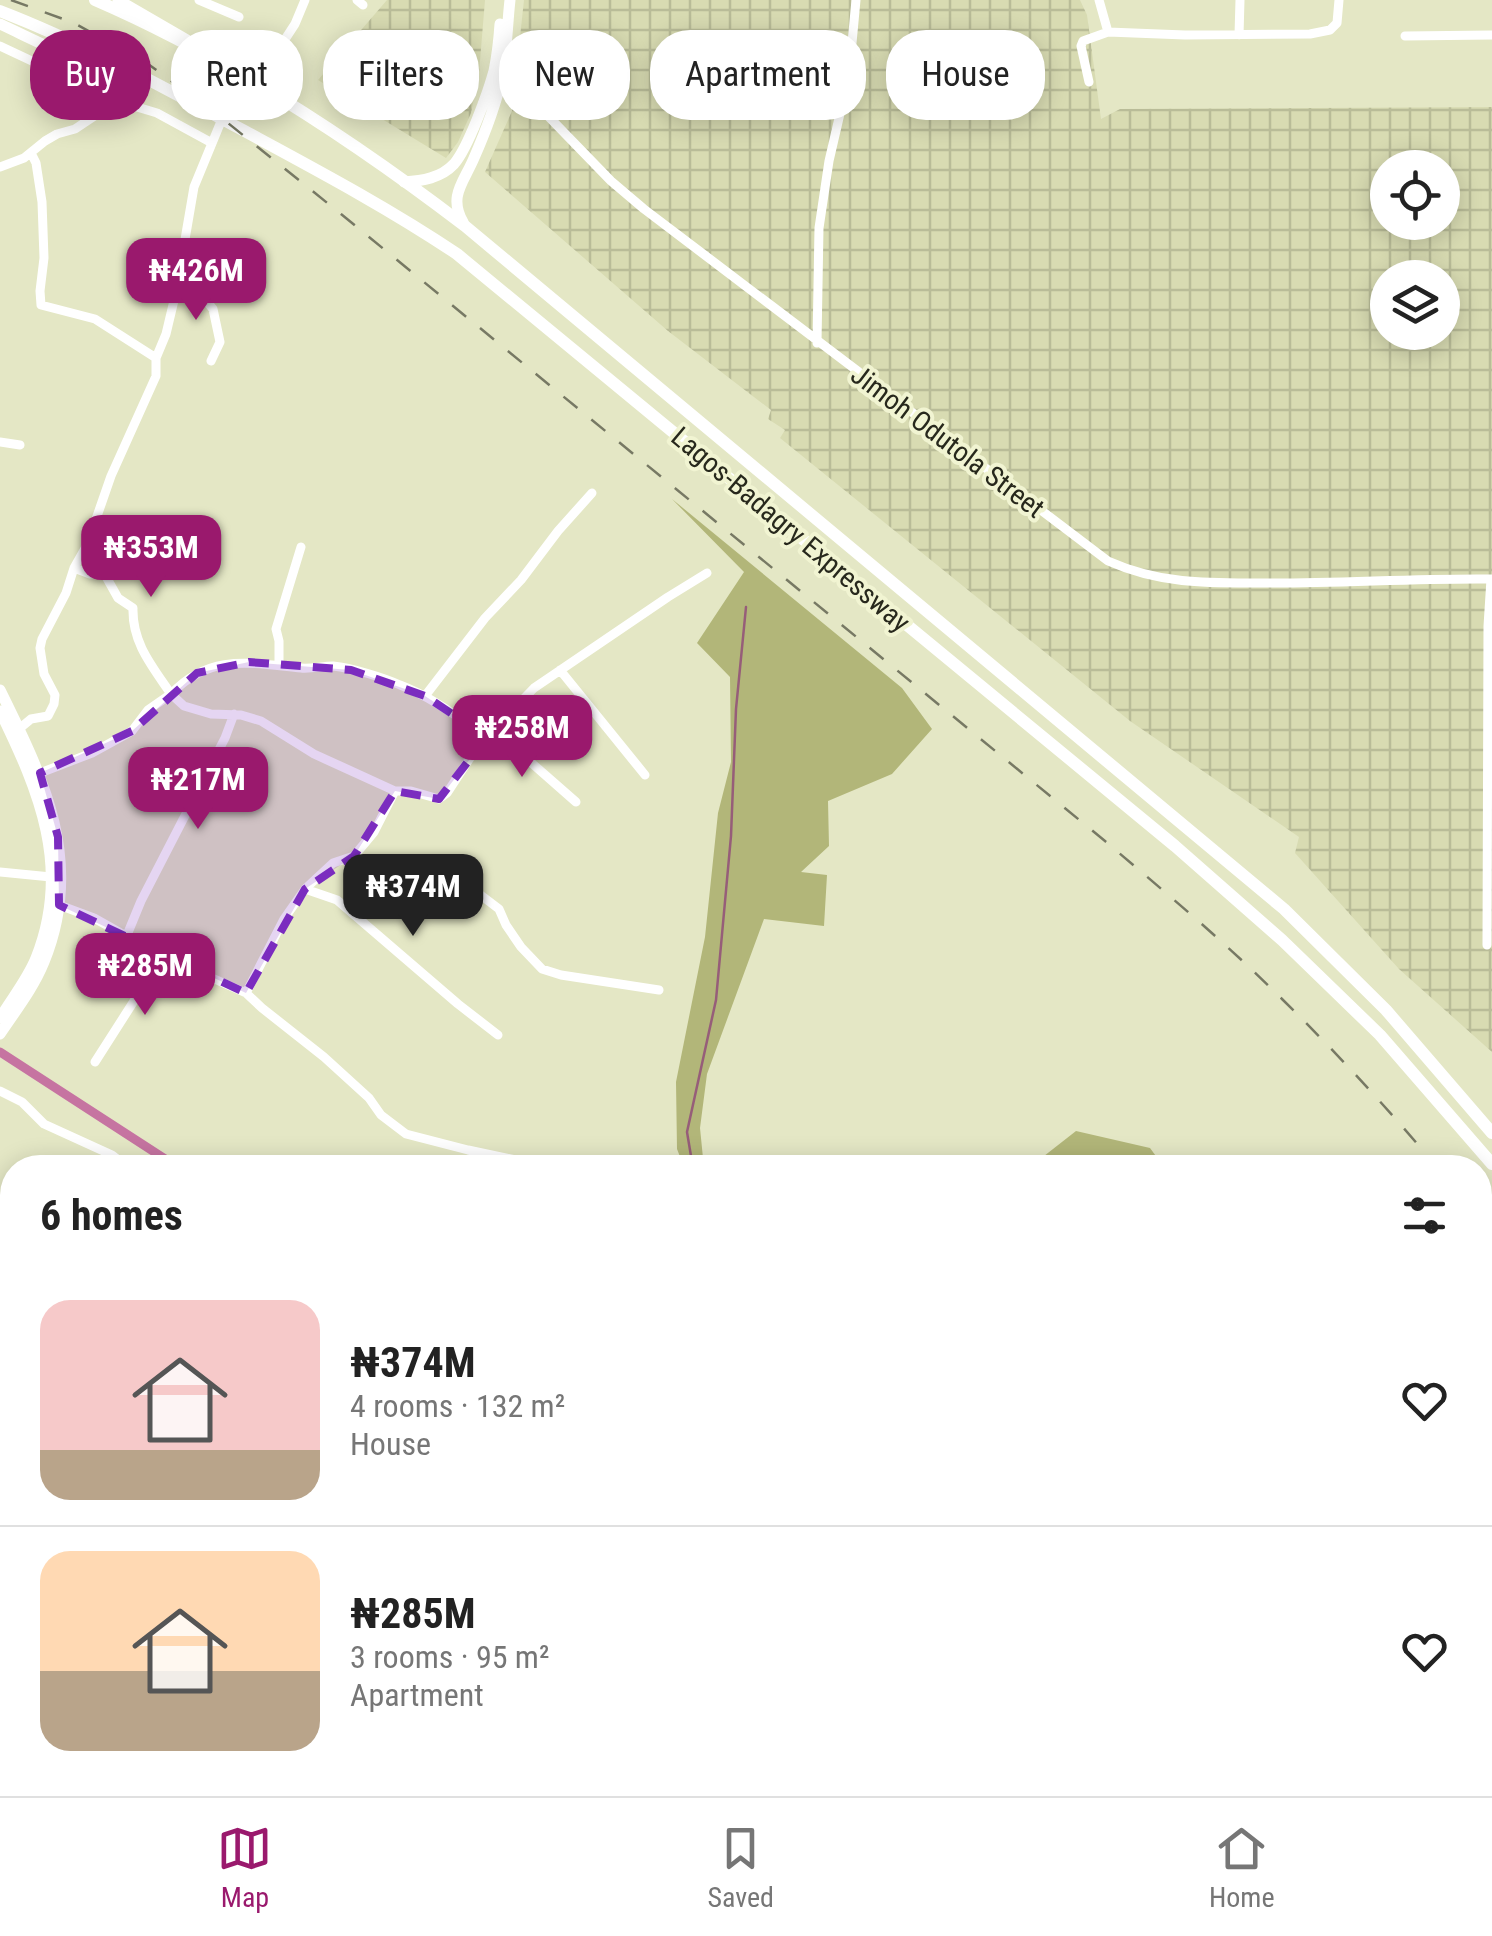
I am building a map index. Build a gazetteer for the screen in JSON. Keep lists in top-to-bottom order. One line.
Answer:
{"streets":{"highway":["Lagos-Badagry Expressway"],"street":["Jimoh Odutola Street"]},"page":{"chip":["Buy","Rent","Filters","New","Apartment","House"],"price":["₦426M","₦353M","₦258M","₦217M","₦374M","₦285M"],"heading":"6 homes","list":[{"name":"₦374M","note":"4 rooms · 132 m² · House"},{"name":"₦285M","note":"3 rooms · 95 m² · Apartment"}],"tabs":["Map","Saved","Home"]}}
